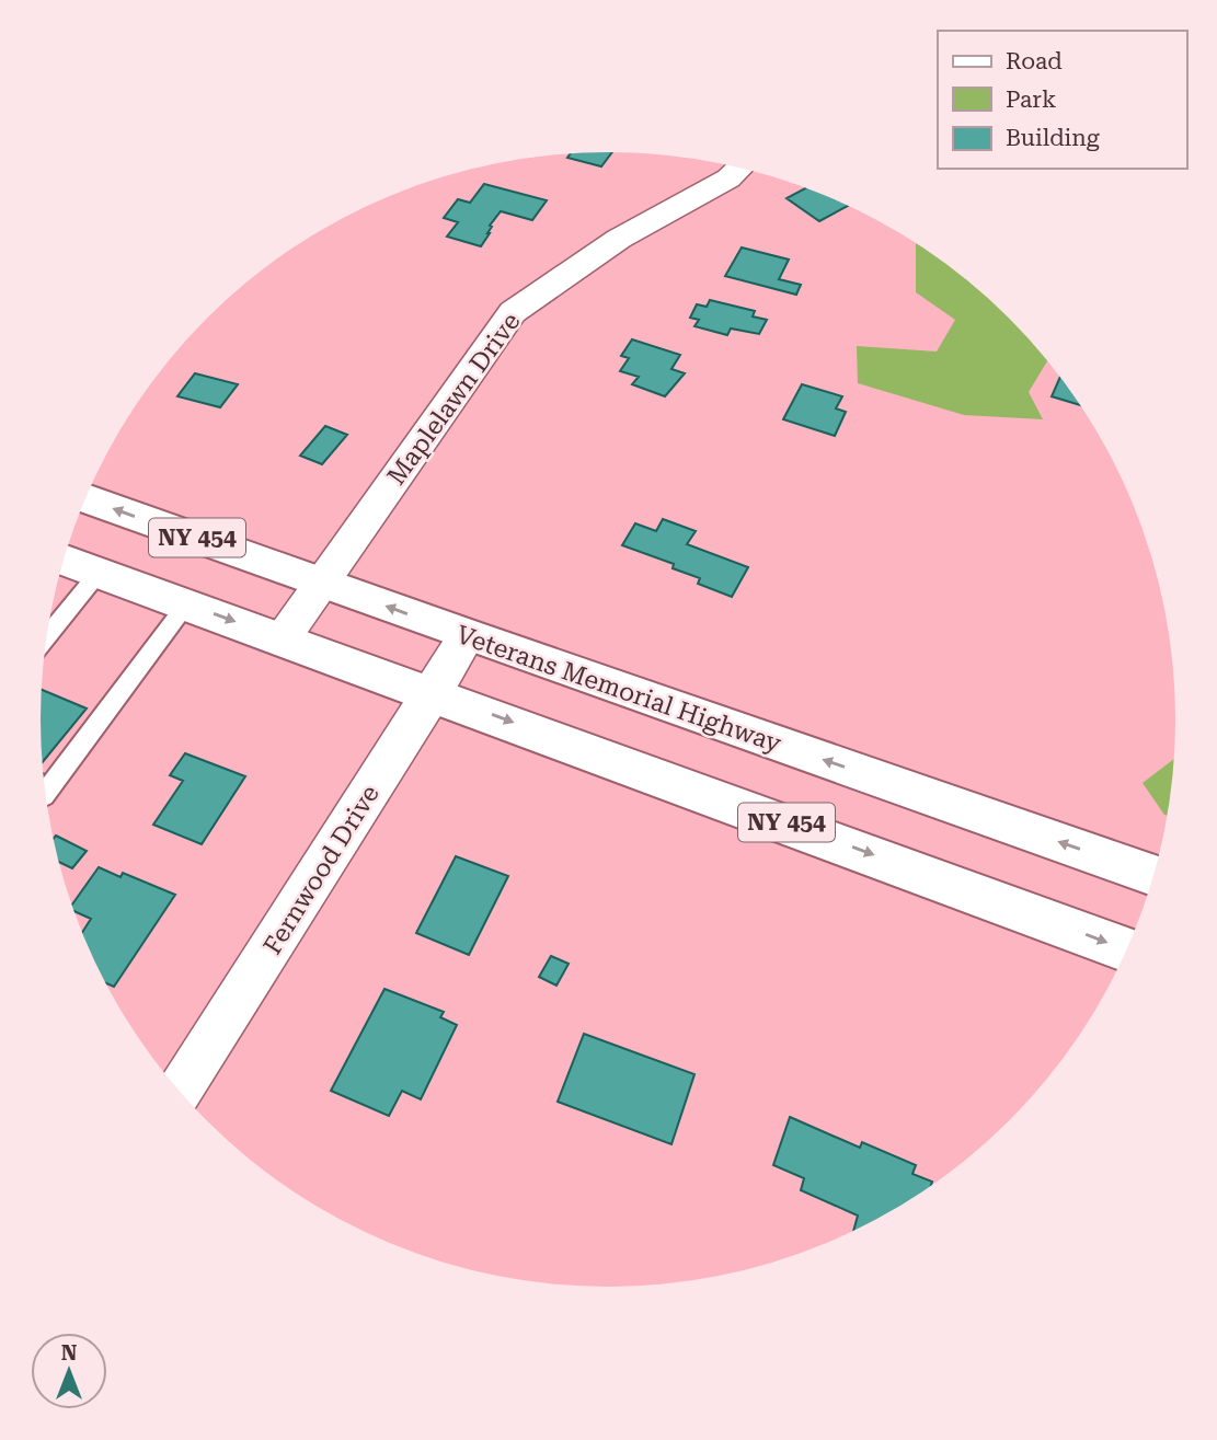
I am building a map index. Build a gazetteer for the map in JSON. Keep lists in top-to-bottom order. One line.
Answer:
{"streets":{"main road":["NY 454","Veterans Memorial Highway"],"street":["Maplelawn Drive","Fernwood Drive"]},"crossings":[["Maplelawn Drive","NY 454"],["Maplelawn Drive","Veterans Memorial Highway"],["NY 454","Fernwood Drive"],["Veterans Memorial Highway","Fernwood Drive"]],"legend":["Road","Park","Building"],"north":"top"}
